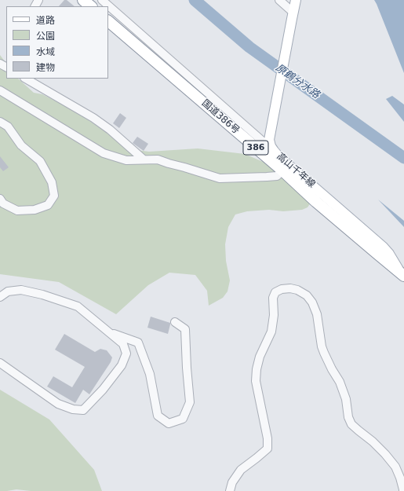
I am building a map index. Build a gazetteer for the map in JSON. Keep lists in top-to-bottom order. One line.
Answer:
{"streets":{"highway":["国道386号","386"],"main road":["高山千年線"]},"crossings":[["国道386号","高山千年線"]],"water":["原鶴分水路"],"legend":["道路","公園","水域","建物"]}
